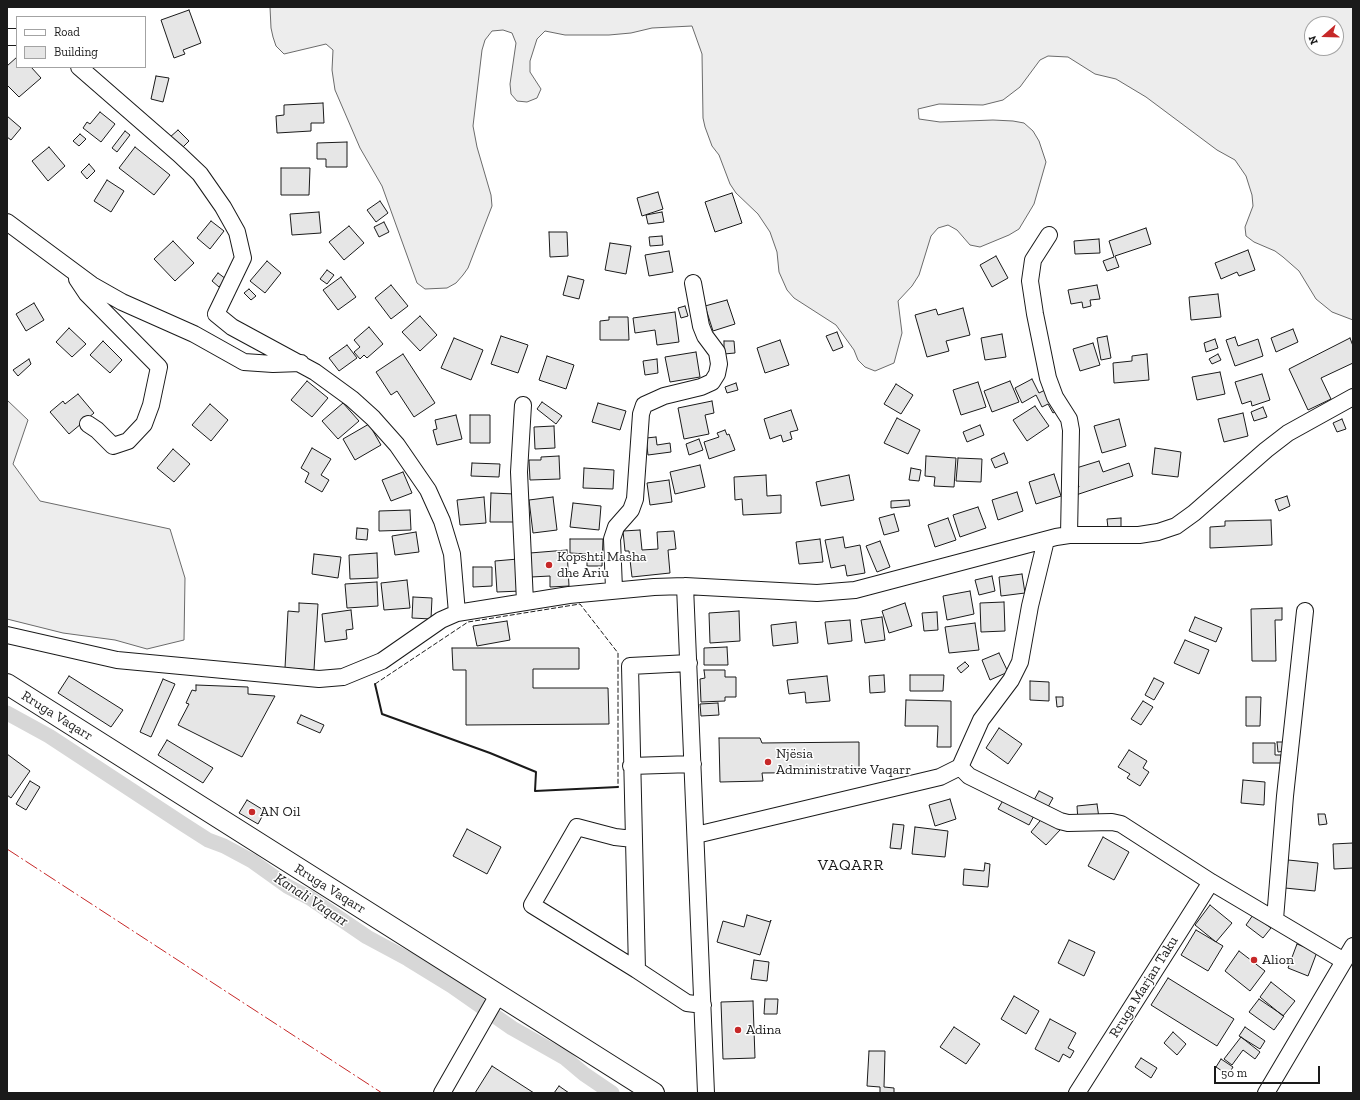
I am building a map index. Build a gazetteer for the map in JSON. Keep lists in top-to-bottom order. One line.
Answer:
{"streets":{"main road":["Rruga Vaqarr"],"street":["Rruga Marjan Taku"]},"districts":["VAQARR"],"water":["Kanali Vaqarr"],"places":["Kopshti Masha dhe Ariu","Njësia Administrative Vaqarr","AN Oil","Alion","Adina"],"legend":["Road","Building"],"scale_bar":"50 m","north":"left"}
